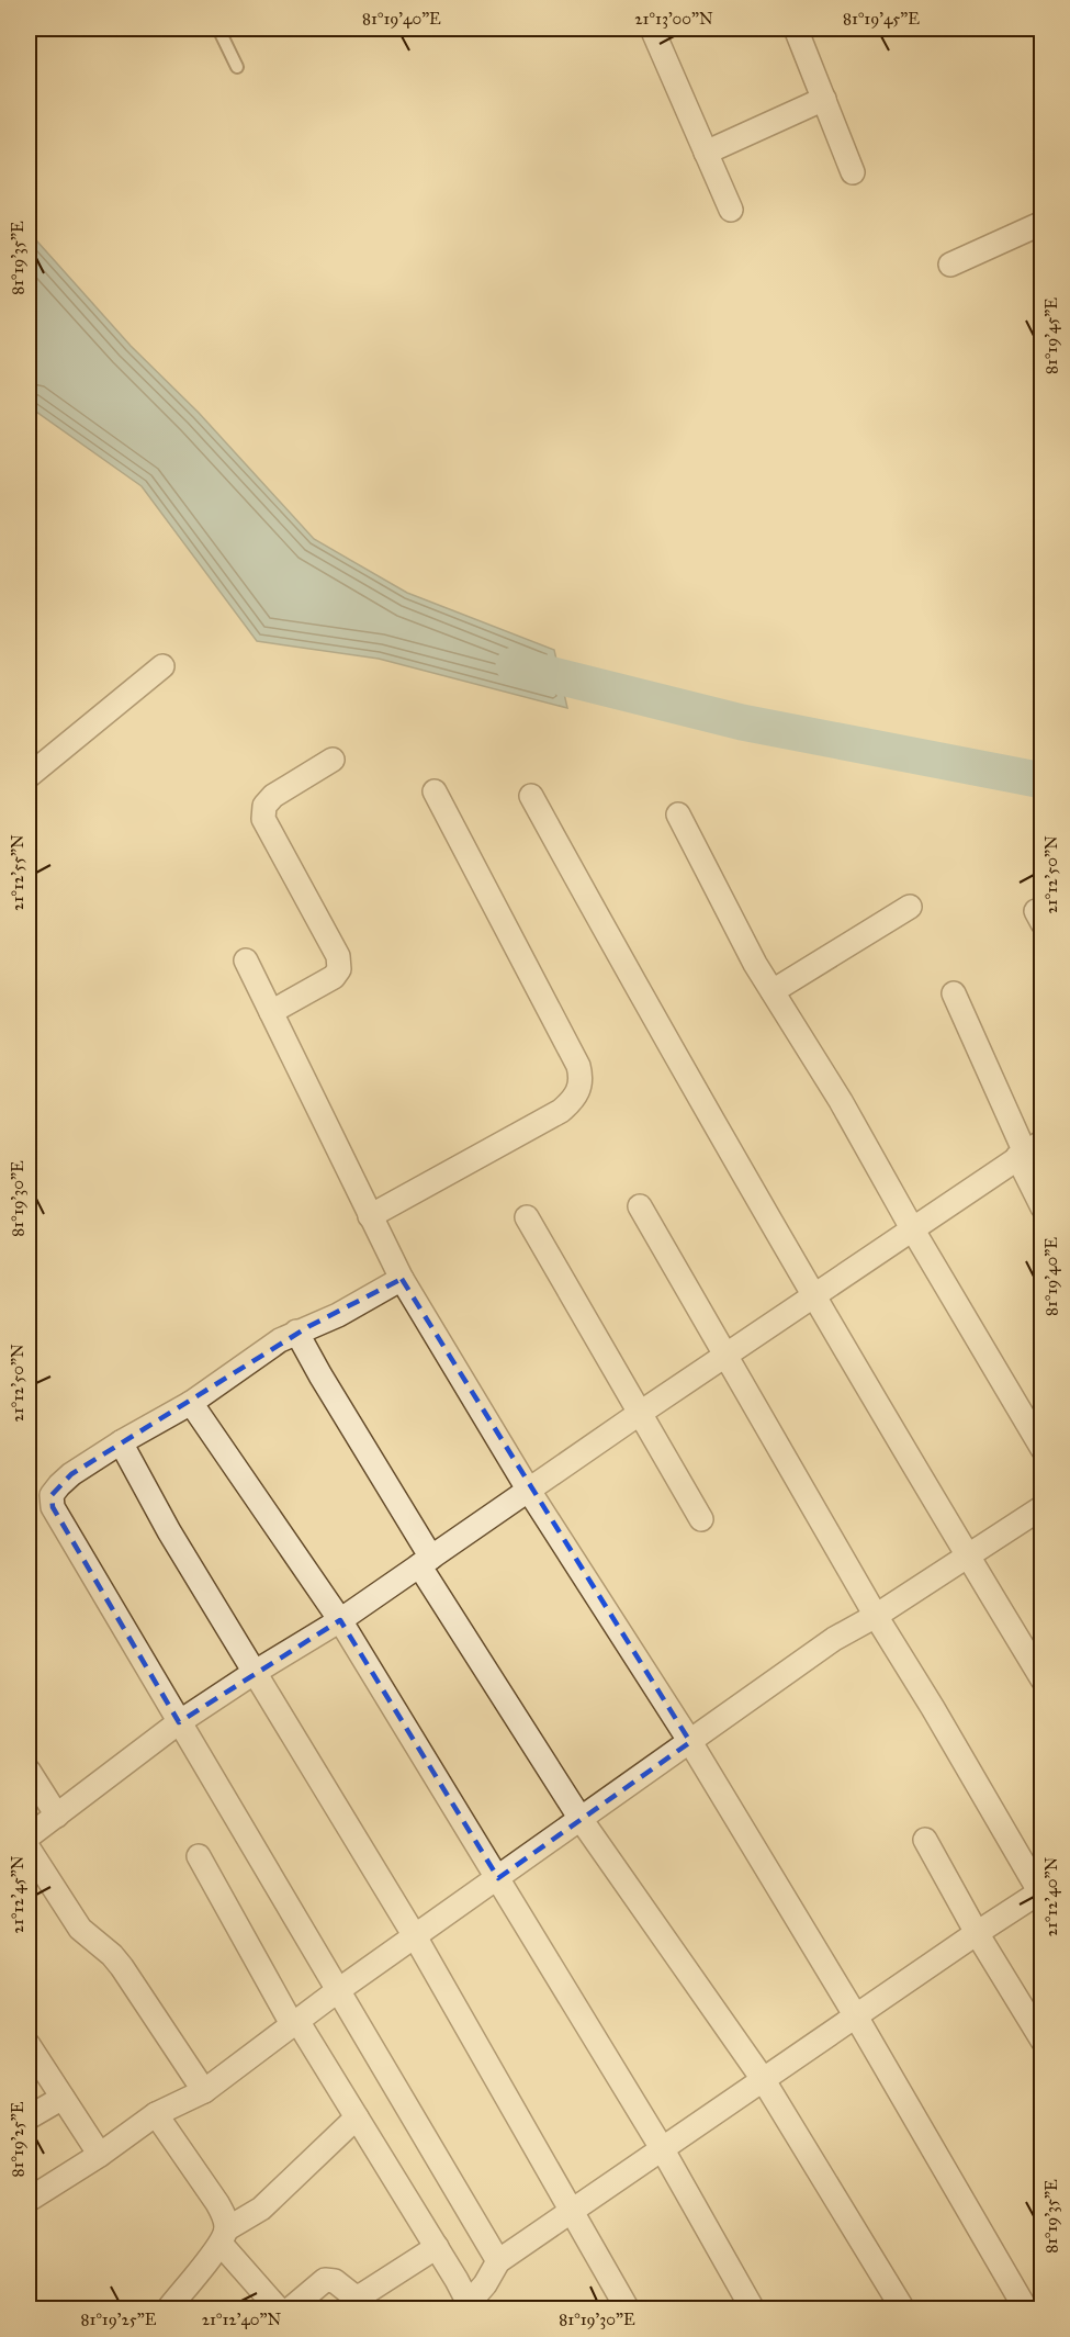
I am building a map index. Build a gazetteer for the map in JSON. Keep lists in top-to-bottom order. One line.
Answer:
{"coordinates":["81°19'40\"E","21°13'00\"N","81°19'45\"E","81°19'35\"E","21°12'55\"N","21°12'50\"N","81°19'30\"E","21°12'45\"N","21°12'40\"N","81°19'25\"E"]}
